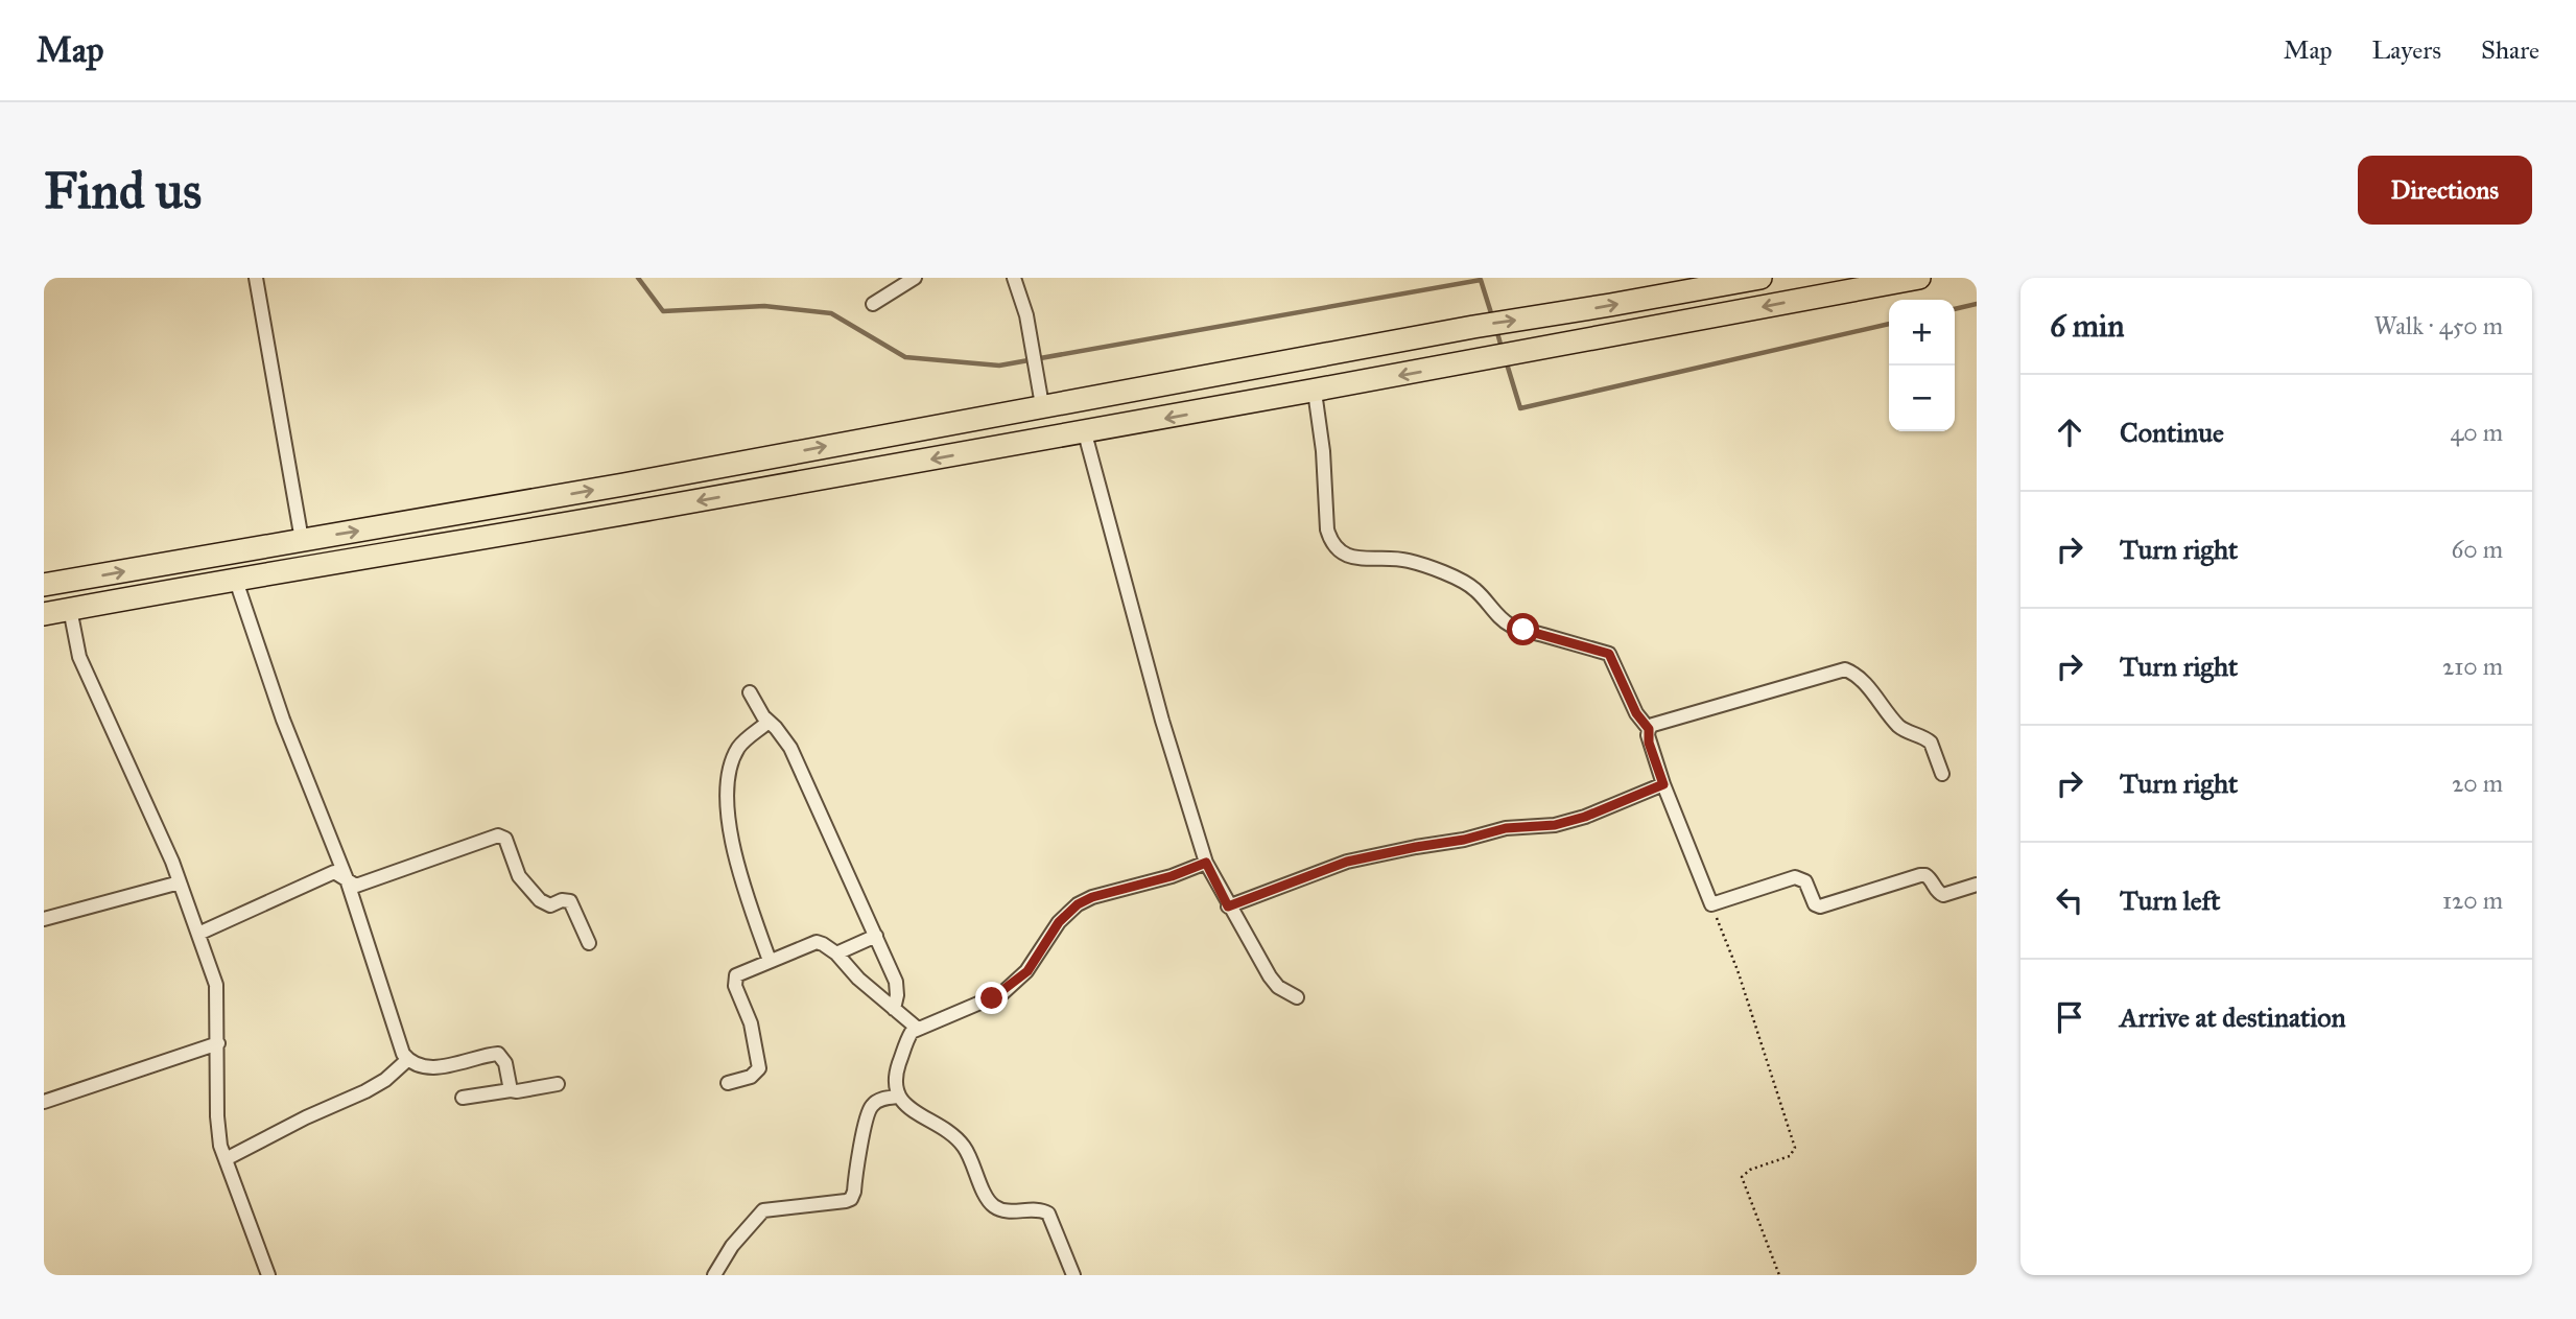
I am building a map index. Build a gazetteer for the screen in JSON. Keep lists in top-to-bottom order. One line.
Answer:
{"page":{"header":"Map","nav":["Map","Layers","Share"],"buttons":"Directions","title":"Find us","heading":["6 min","Walk · 450 m"],"map_buttons":["+","−"],"list":[["Continue","40 m"],["Turn right","60 m"],["Turn right","210 m"],["Turn right","20 m"],["Turn left","120 m"],"Arrive at destination"]}}
